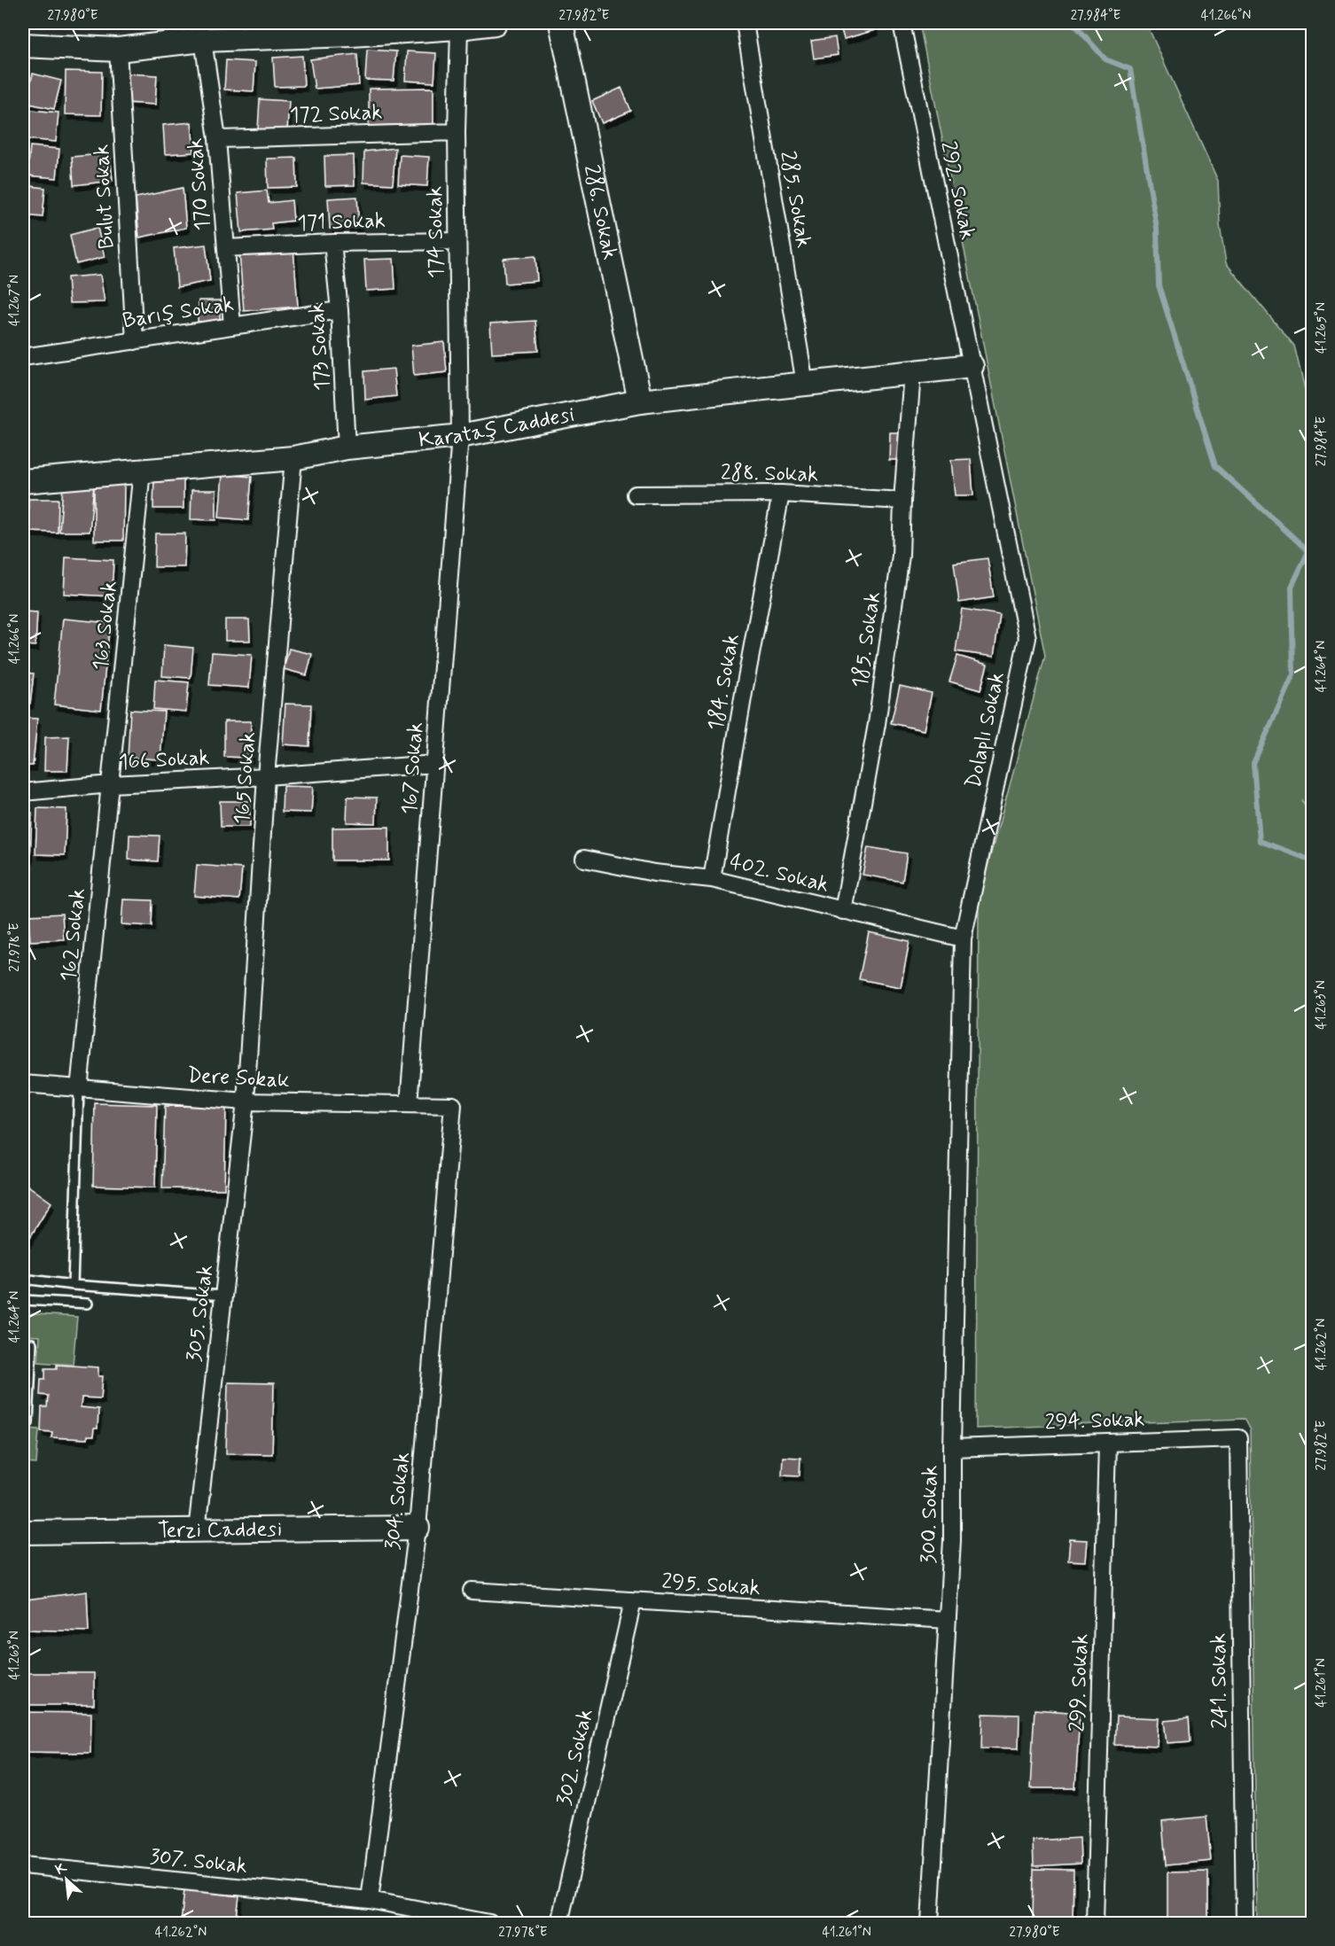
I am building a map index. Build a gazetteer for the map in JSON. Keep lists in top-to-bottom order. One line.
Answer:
{"streets":{"street":["172 Sokak","170 Sokak","292. Sokak","Bulut Sokak","285. Sokak","286. Sokak","171 Sokak","174 Sokak","Barış Sokak","173 Sokak","Karataş Caddesi","288. Sokak","163 Sokak","185. Sokak","184. Sokak","Dolaplı Sokak","166 Sokak","167 Sokak","165 Sokak","402. Sokak","162 Sokak","Dere Sokak","305. Sokak","294. Sokak","304. Sokak","300. Sokak","Terzi Caddesi","295. Sokak","241. Sokak","299. Sokak","302. Sokak","307. Sokak"]},"crossings":[["172 Sokak","170 Sokak"],["172 Sokak","174 Sokak"],["170 Sokak","171 Sokak"],["170 Sokak","Barış Sokak"],["292. Sokak","Karataş Caddesi"],["292. Sokak","Dolaplı Sokak"],["Bulut Sokak","Barış Sokak"],["285. Sokak","Karataş Caddesi"],["286. Sokak","Karataş Caddesi"],["171 Sokak","174 Sokak"],["171 Sokak","173 Sokak"],["174 Sokak","Karataş Caddesi"],["174 Sokak","167 Sokak"],["Barış Sokak","173 Sokak"],["173 Sokak","Karataş Caddesi"],["Karataş Caddesi","163 Sokak"],["Karataş Caddesi","185. Sokak"],["Karataş Caddesi","Dolaplı Sokak"],["Karataş Caddesi","167 Sokak"],["Karataş Caddesi","165 Sokak"],["288. Sokak","185. Sokak"],["288. Sokak","184. Sokak"],["163 Sokak","166 Sokak"],["163 Sokak","162 Sokak"],["185. Sokak","402. Sokak"],["184. Sokak","402. Sokak"],["Dolaplı Sokak","402. Sokak"],["Dolaplı Sokak","300. Sokak"],["166 Sokak","167 Sokak"],["166 Sokak","165 Sokak"],["166 Sokak","162 Sokak"],["167 Sokak","Dere Sokak"],["165 Sokak","Dere Sokak"],["165 Sokak","305. Sokak"],["162 Sokak","Dere Sokak"],["Dere Sokak","305. Sokak"],["Dere Sokak","304. Sokak"],["305. Sokak","Terzi Caddesi"],["294. Sokak","300. Sokak"],["294. Sokak","241. Sokak"],["294. Sokak","299. Sokak"],["304. Sokak","Terzi Caddesi"],["304. Sokak","307. Sokak"],["300. Sokak","295. Sokak"],["295. Sokak","302. Sokak"]],"north":"top left","coordinates":["27.980°E","27.982°E","27.984°E","41.266°N","41.267°N","41.265°N","41.264°N","27.978°E","41.263°N","41.262°N","41.261°N"]}
